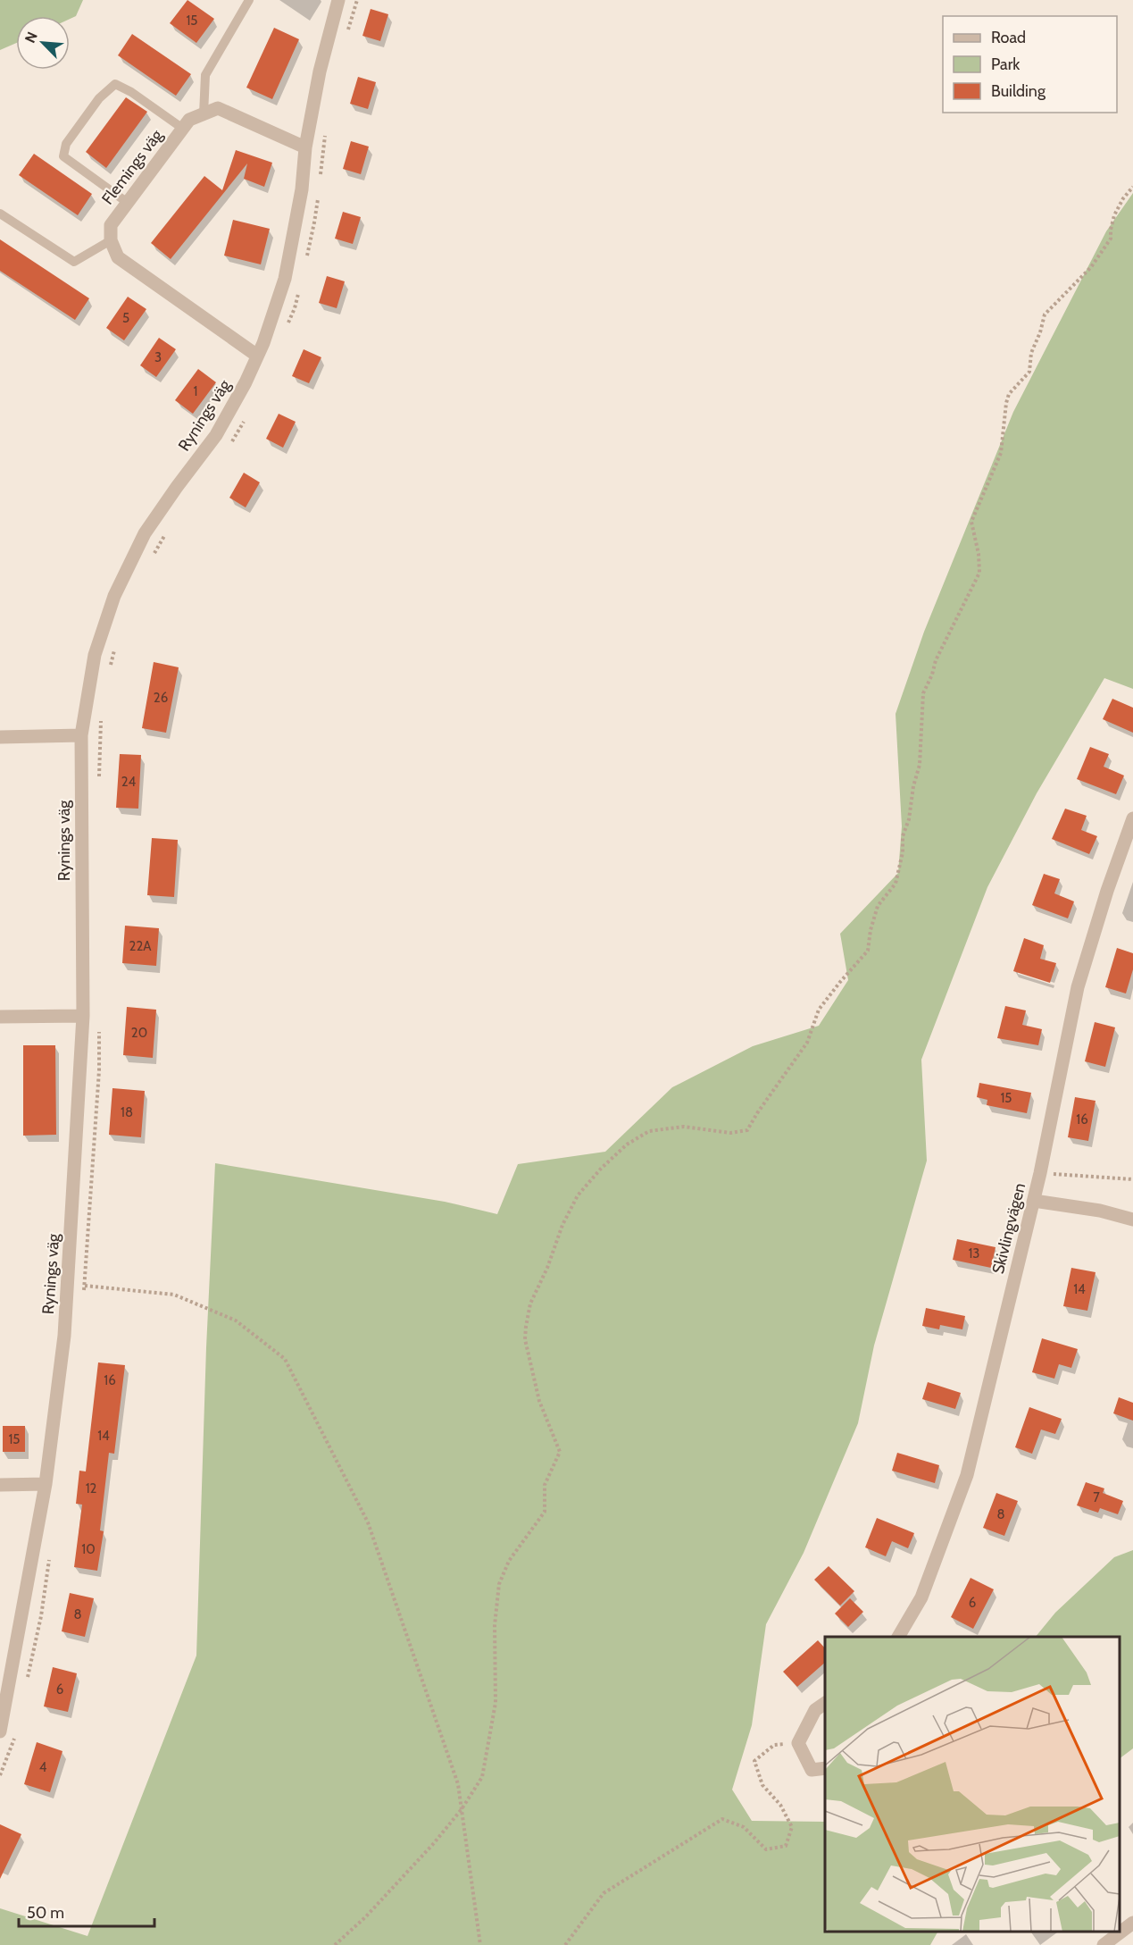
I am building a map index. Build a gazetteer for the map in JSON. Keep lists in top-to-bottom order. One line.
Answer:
{"streets":{"street":["Flemings väg","Rynings väg","Skivlingvägen"]},"house_numbers":["15","5","3","1","26","24","22A","20","15","18","16","13","14","16","14","15","12","7","8","10","6","8","6","4"],"legend":["Road","Park","Building"],"scale_bar":"50 m","north":"top left"}
